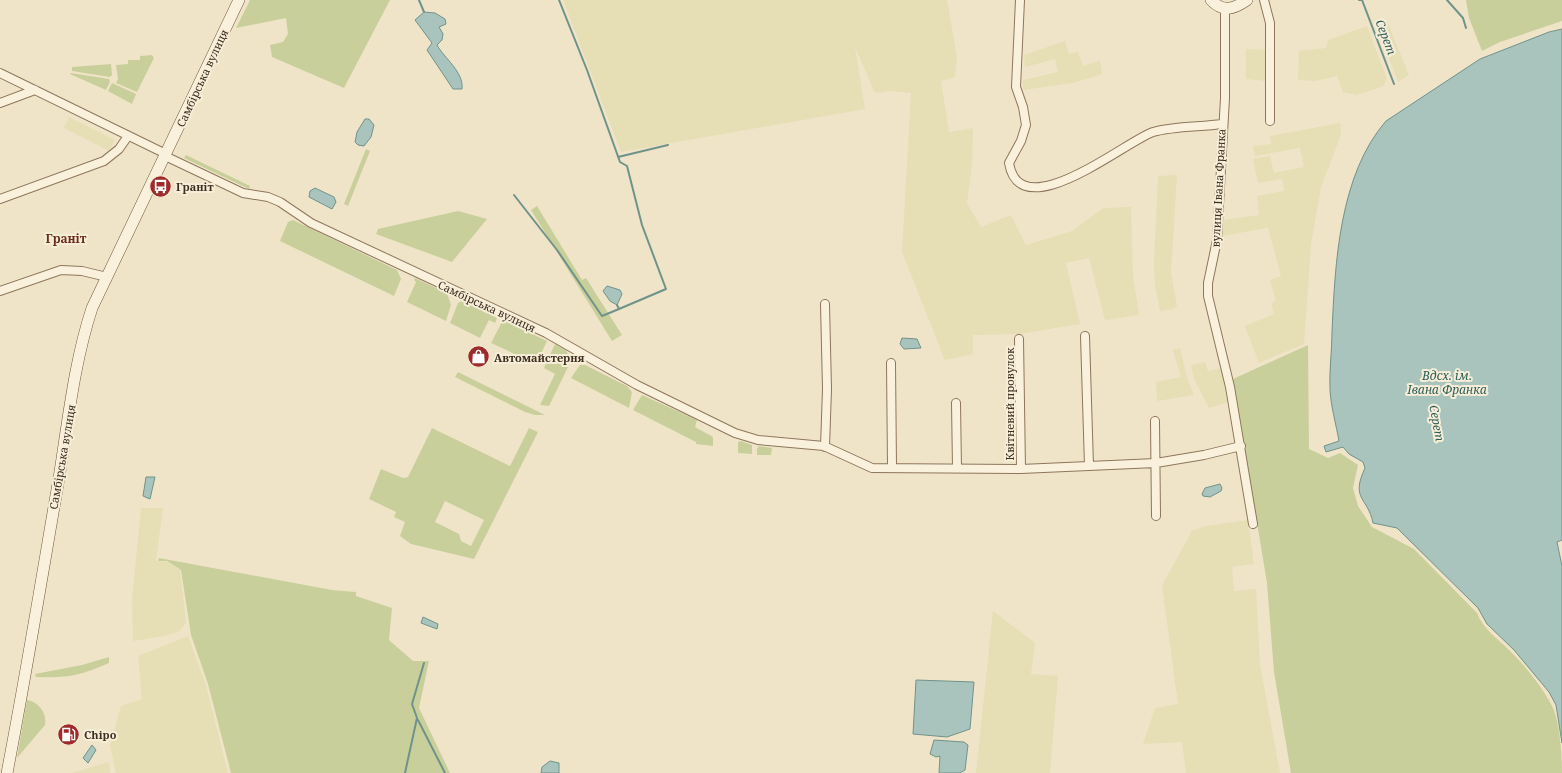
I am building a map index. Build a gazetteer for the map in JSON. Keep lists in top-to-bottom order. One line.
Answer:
{"streets":{"main road":["Самбірська вулиця"],"street":["вулиця Івана Франка","Квітневий провулок"]},"crossings":[["Самбірська вулиця","вулиця Івана Франка"],["Самбірська вулиця","Квітневий провулок"]],"districts":["Граніт"],"water":["Серет","Вдсх. ім. Івана Франка"],"places":{"bus stop":["Граніт"],"shop":["Автомайстерня"],"fuel station":["Chipo"]}}
